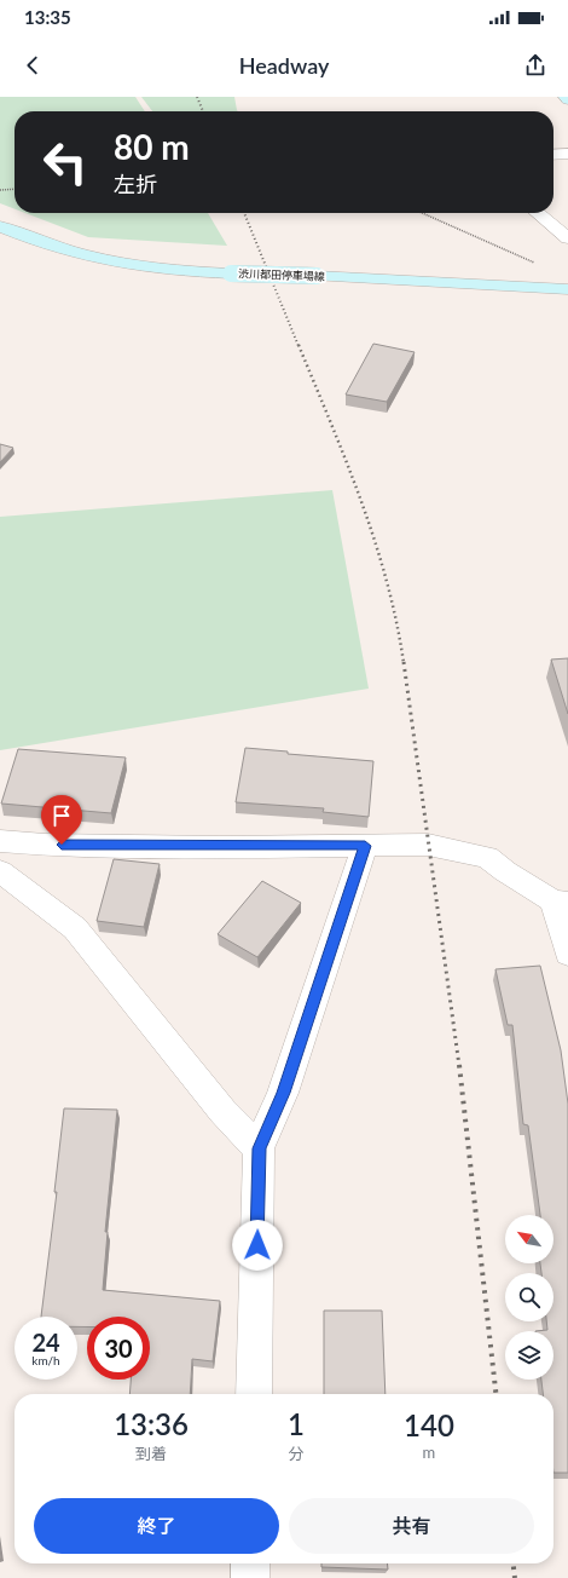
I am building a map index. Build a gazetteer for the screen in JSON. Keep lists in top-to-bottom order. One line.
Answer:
{"streets":{"main road":["渋川都田停車場線"]},"north":"top left","page":{"status":"13:35","header":"Headway","turn":["80 m","左折"],"speed":"24 km/h","limit":"30","eta":["13:36","到着","1","分","140","m"],"buttons":["終了","共有"]}}
